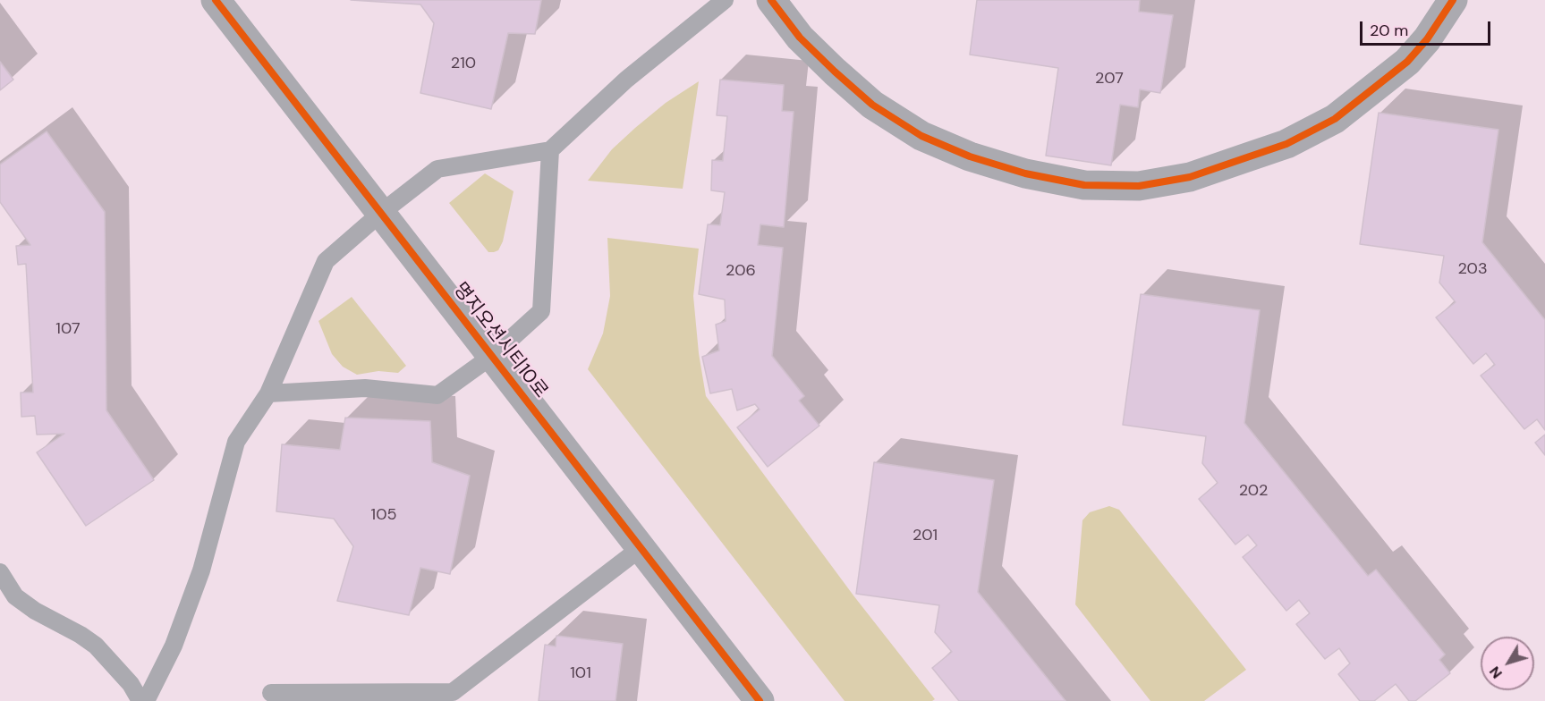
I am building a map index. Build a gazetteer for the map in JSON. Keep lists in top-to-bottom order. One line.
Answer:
{"streets":{"street":["명지오션시티10로"]},"house_numbers":["210","207","203","206","107","202","105","201","101"],"scale_bar":"20 m","north":"bottom left"}
